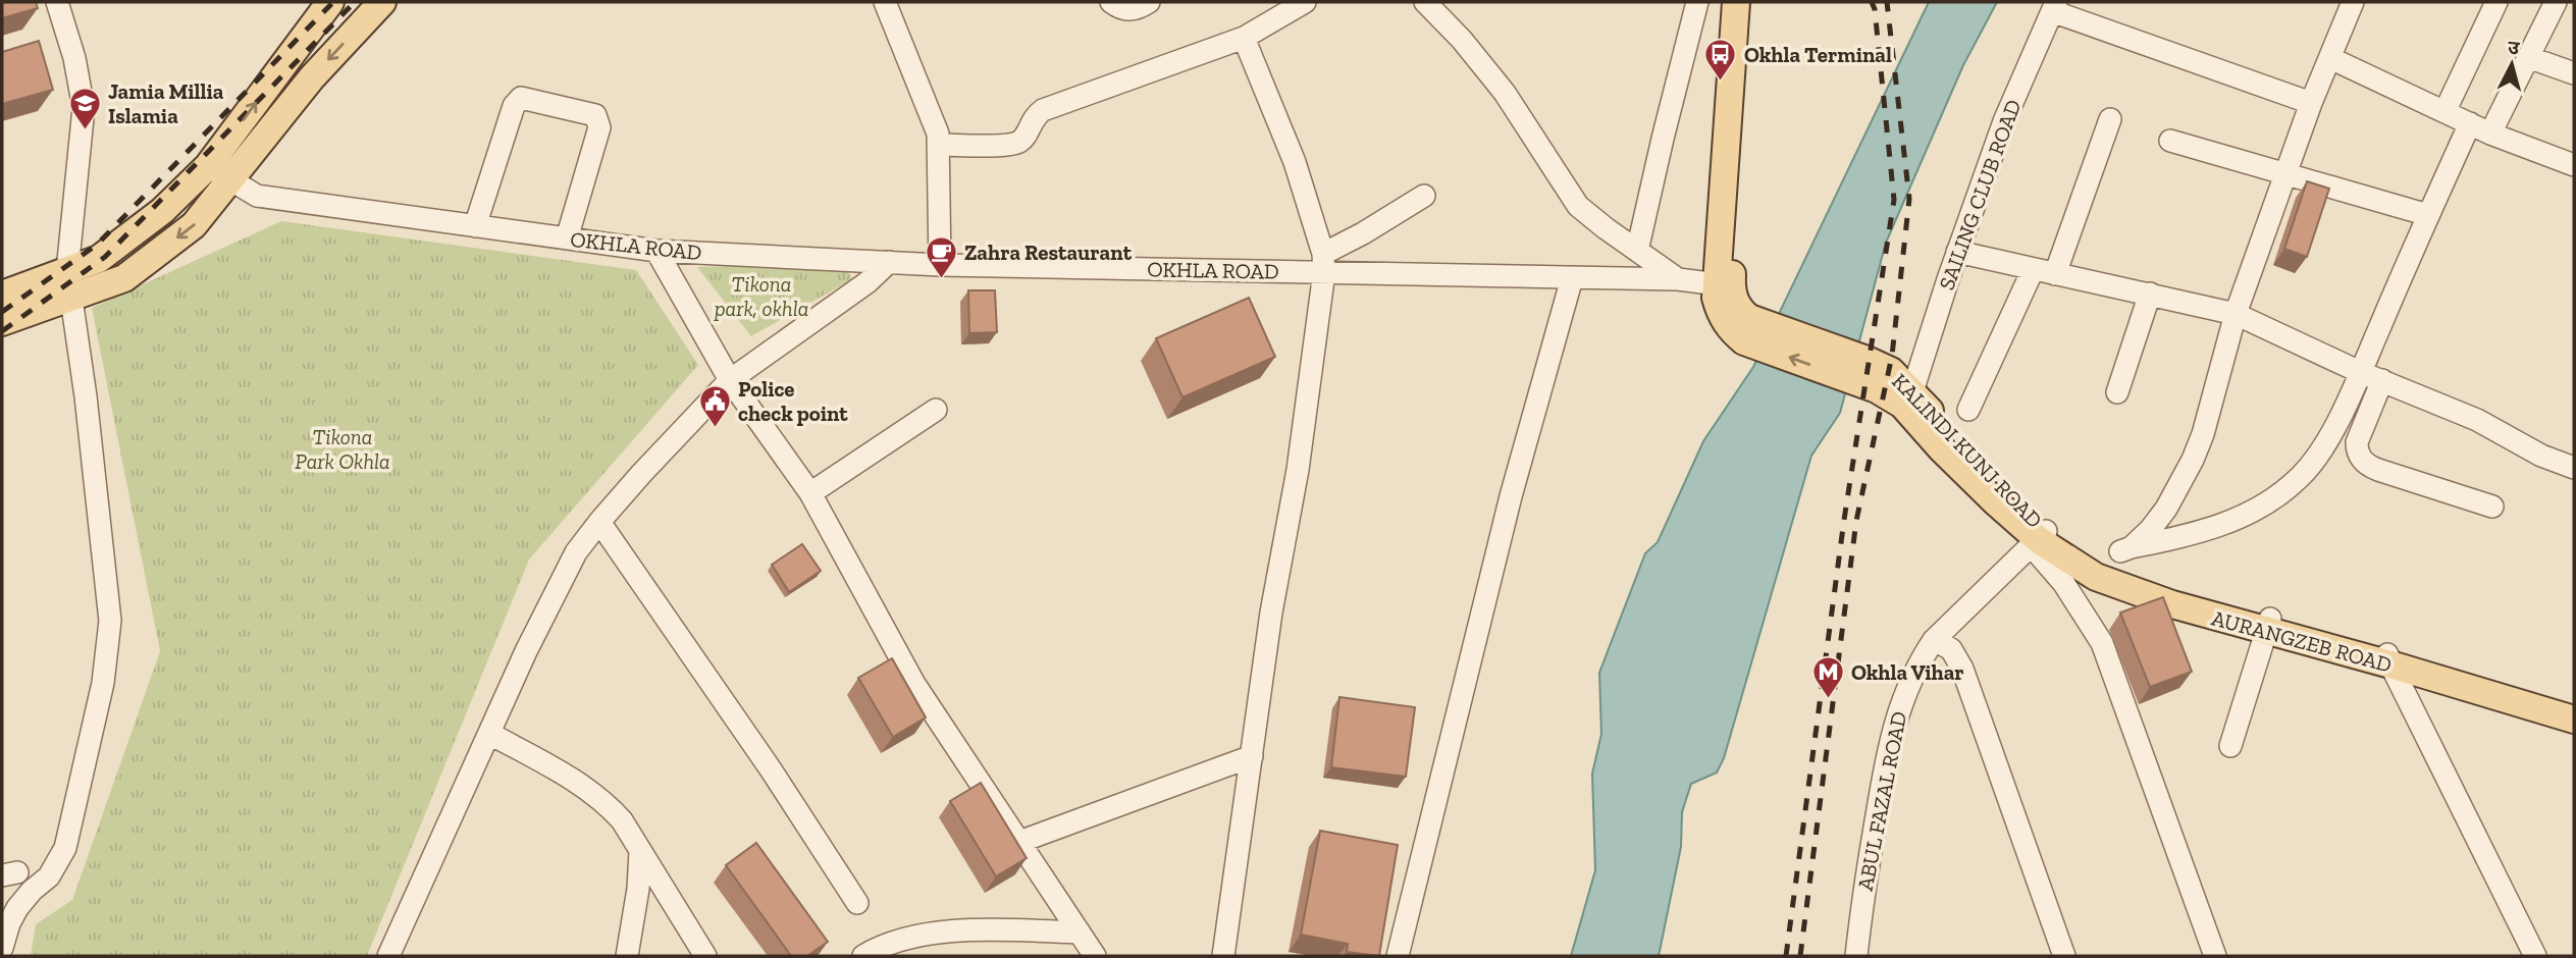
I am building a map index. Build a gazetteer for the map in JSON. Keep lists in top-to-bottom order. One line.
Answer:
{"streets":{"main road":["KALINDI KUNJ ROAD","AURANGZEB ROAD"],"street":["SAILING CLUB ROAD","OKHLA ROAD","ABUL FAZAL ROAD"]},"crossings":[["SAILING CLUB ROAD","KALINDI KUNJ ROAD"],["OKHLA ROAD","KALINDI KUNJ ROAD"],["KALINDI KUNJ ROAD","AURANGZEB ROAD"],["KALINDI KUNJ ROAD","ABUL FAZAL ROAD"],["AURANGZEB ROAD","ABUL FAZAL ROAD"]],"parks":["Tikona park, okhla","Tikona Park Okhla"],"places":{"bus stop":["Okhla Terminal"],"school or university":["Jamia Millia Islamia"],"cafe":["Zahra Restaurant"],"public building":["Police check point"],"metro station":["Okhla Vihar"]},"north":"top"}
